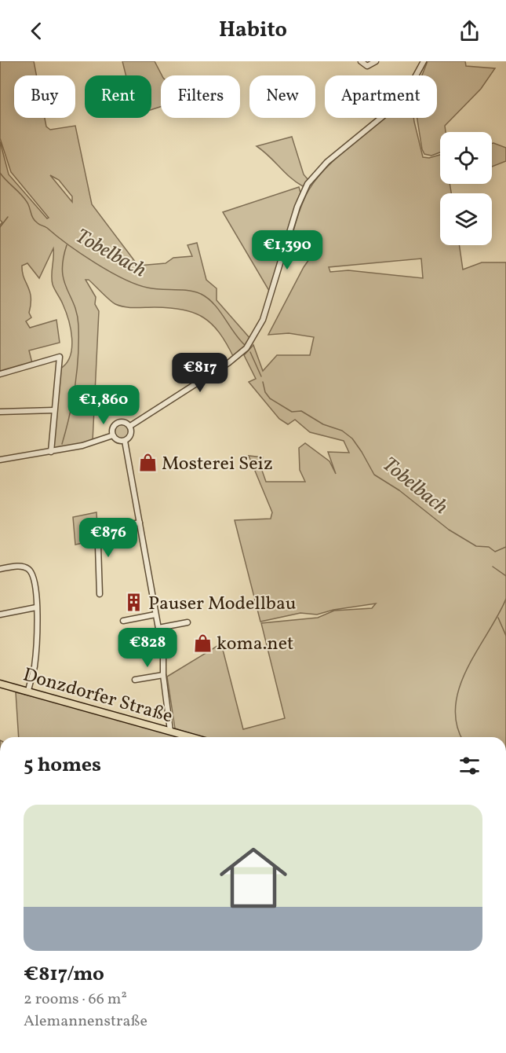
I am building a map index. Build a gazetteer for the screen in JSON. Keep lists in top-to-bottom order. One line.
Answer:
{"streets":{"main road":["Donzdorfer Straße"]},"water":["Tobelbach"],"places":{"shop":["Mosterei Seiz","koma.net"],"building":["Pauser Modellbau"]},"page":{"header":"Habito","chip":["Buy","Rent","Filters","New","Apartment"],"price":["€1,390","€817","€1,860","€876","€828"],"heading":"5 homes","list":[{"name":"€817/mo","note":"2 rooms · 66 m² · Alemannenstraße"}]}}
